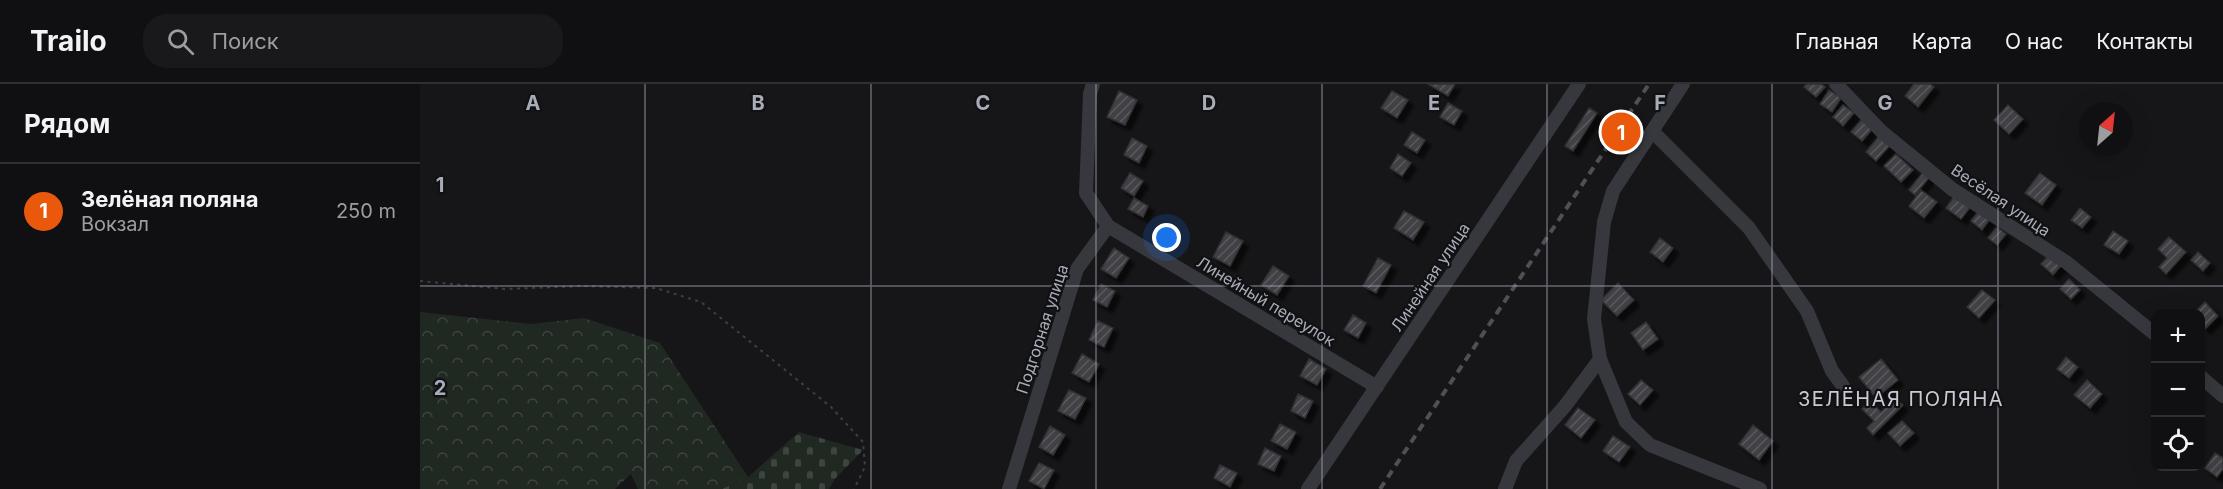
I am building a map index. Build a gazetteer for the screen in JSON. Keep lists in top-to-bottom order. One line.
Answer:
{"streets":{"street":["Весёлая улица","Линейная улица","Линейный переулок","Подгорная улица"]},"crossings":[["Линейная улица","Линейный переулок"],["Линейный переулок","Подгорная улица"]],"districts":["ЗЕЛЁНАЯ ПОЛЯНА"],"north":"top right","page":{"header":"Trailo","search":"Поиск","nav":["Главная","Карта","О нас","Контакты"],"heading":"Рядом","pins":"1","list":[{"mark":"1","name":"Зелёная поляна","note":"Вокзал","value":"250 m"}],"map_buttons":["+","−"]},"grid":{"columns":["A","B","C","D","E","F","G"],"rows":["1","2"]}}
